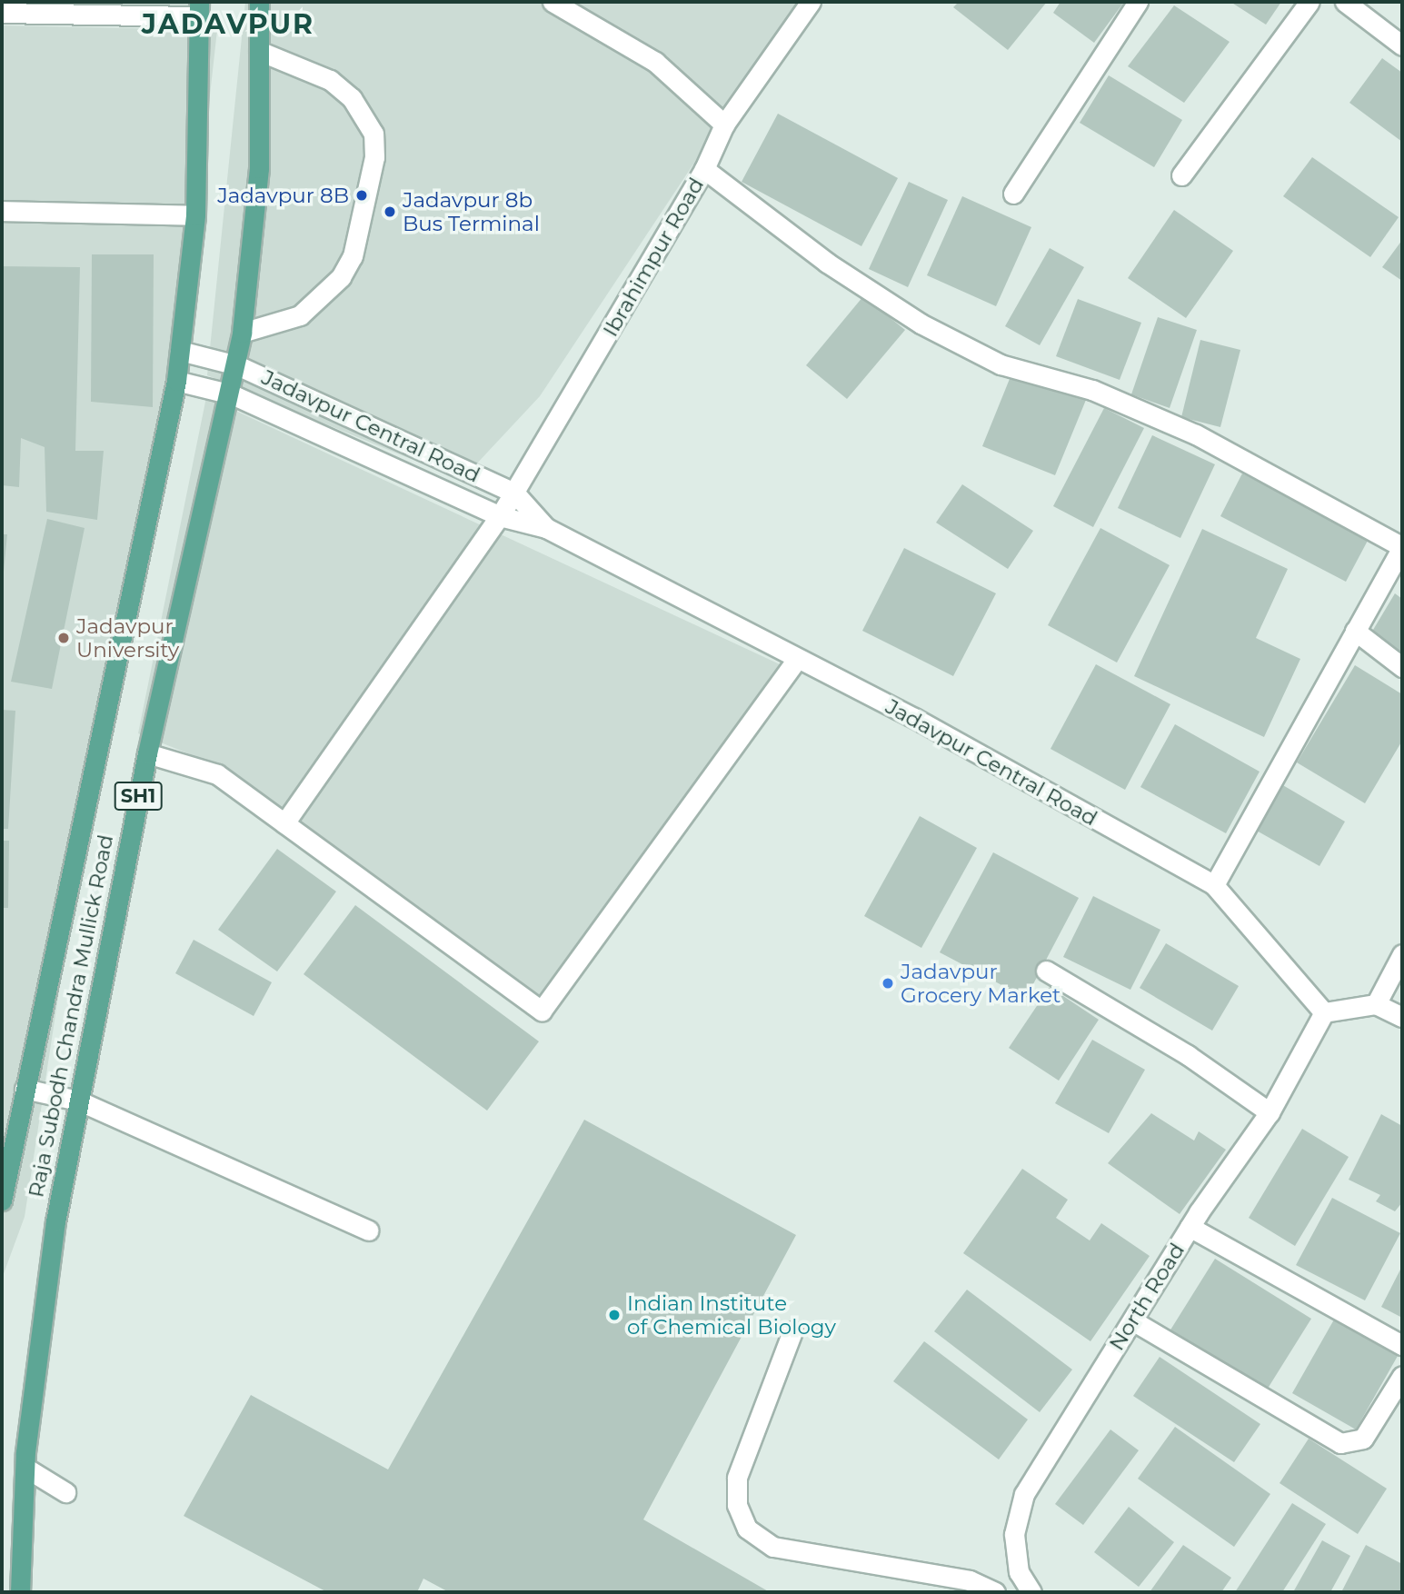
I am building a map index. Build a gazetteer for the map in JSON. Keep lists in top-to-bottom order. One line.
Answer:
{"streets":{"main road":["SH1","Raja Subodh Chandra Mullick Road"],"street":["Ibrahimpur Road","Jadavpur Central Road","North Road"]},"crossings":[["Ibrahimpur Road","Jadavpur Central Road"],["Jadavpur Central Road","Raja Subodh Chandra Mullick Road"],["Jadavpur Central Road","North Road"]],"districts":["JADAVPUR"],"places":["Jadavpur 8B","Jadavpur 8b Bus Terminal","Jadavpur University","Jadavpur Grocery Market","Indian Institute of Chemical Biology"]}
